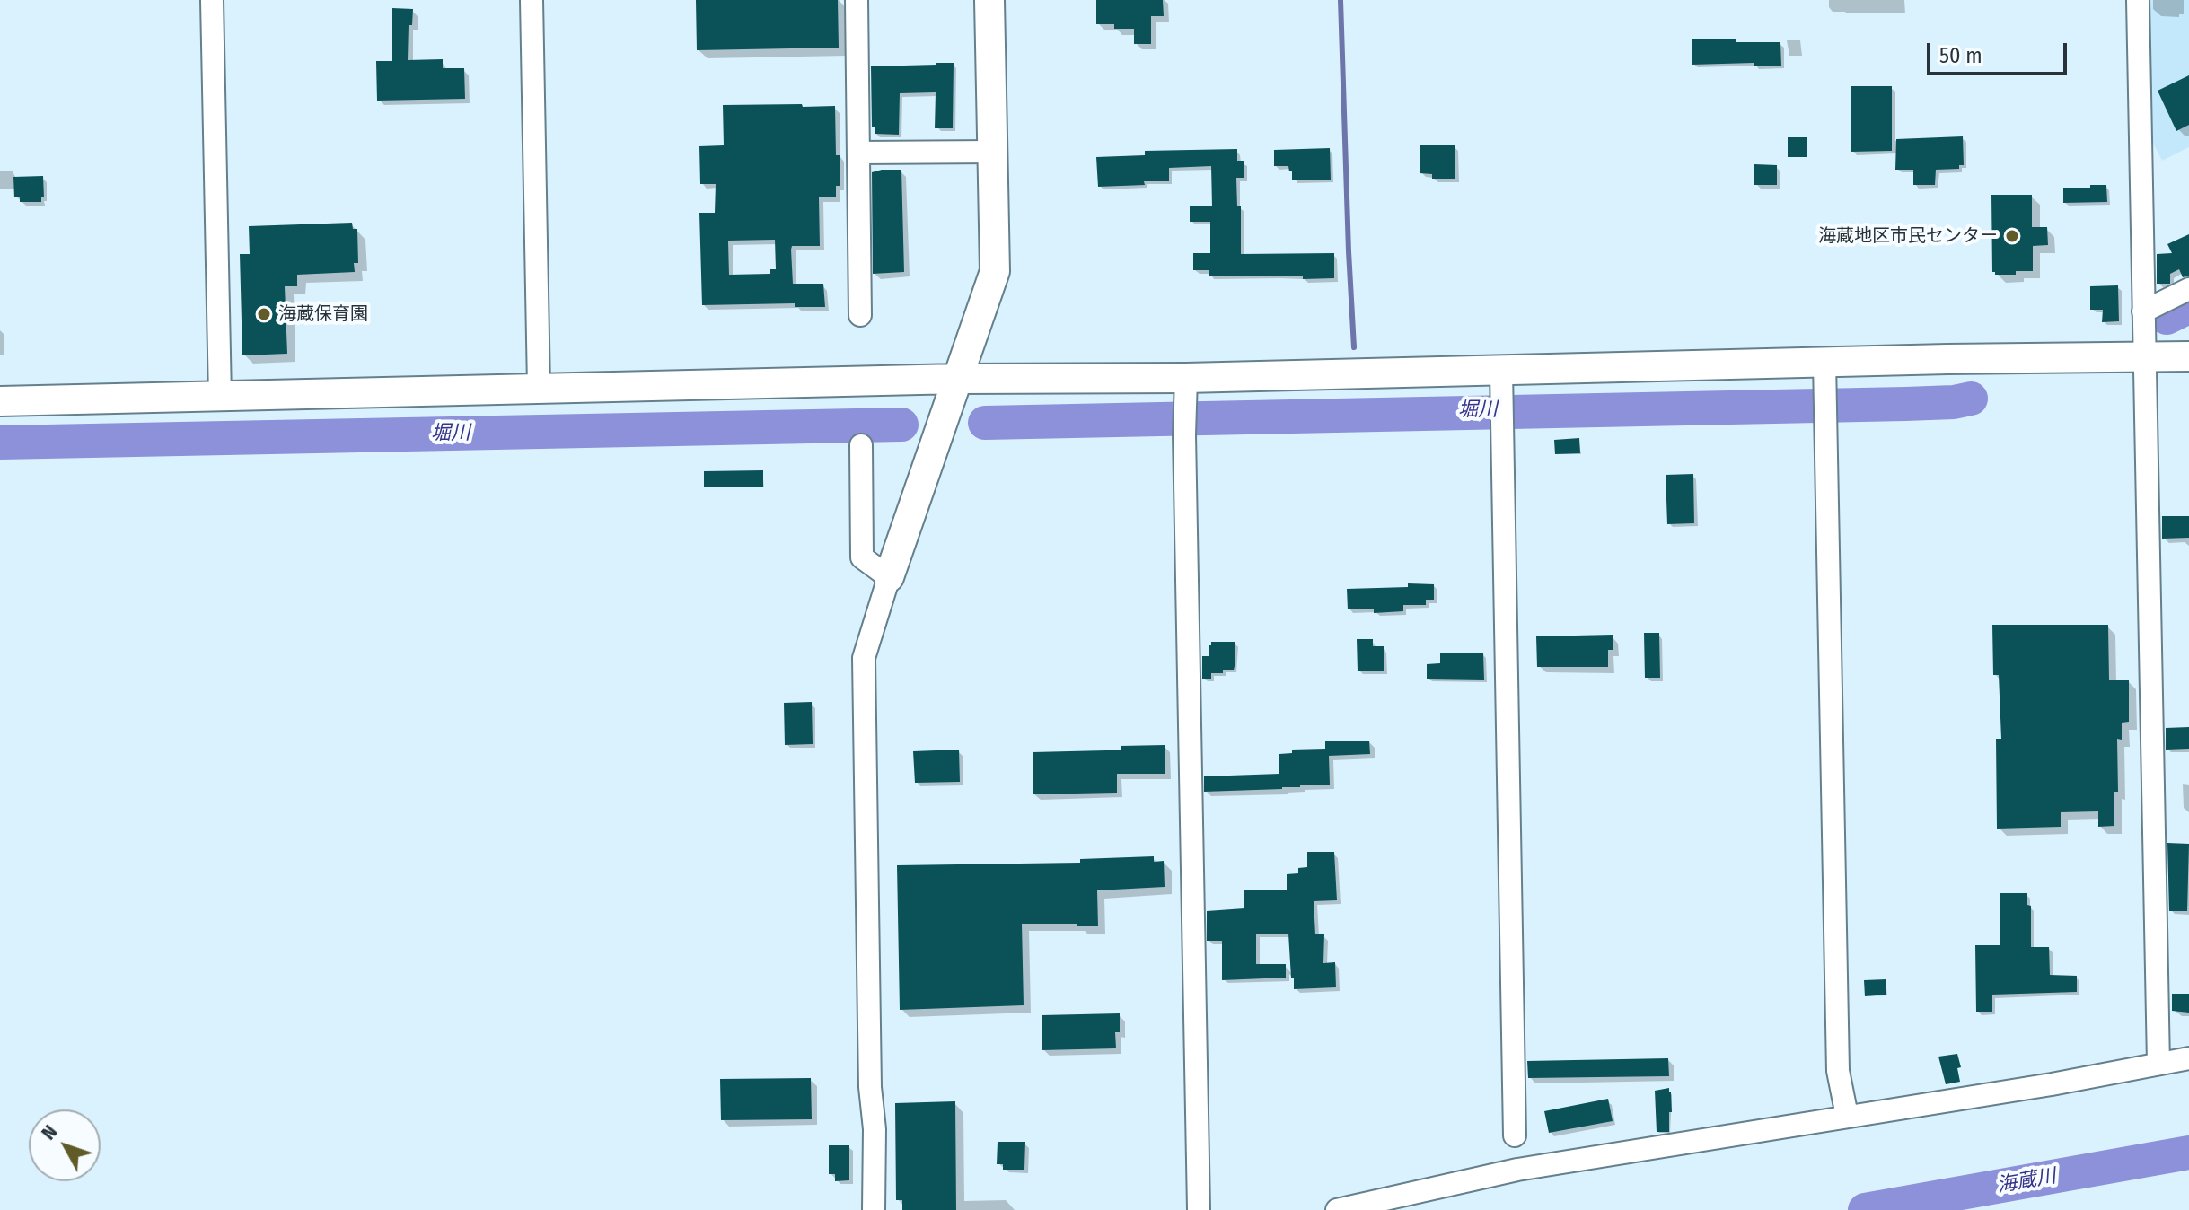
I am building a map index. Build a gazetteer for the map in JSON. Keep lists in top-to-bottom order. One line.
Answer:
{"water":["堀川","海蔵川"],"places":["海蔵地区市民センター","海蔵保育園"],"scale_bar":"50 m","north":"top left"}
